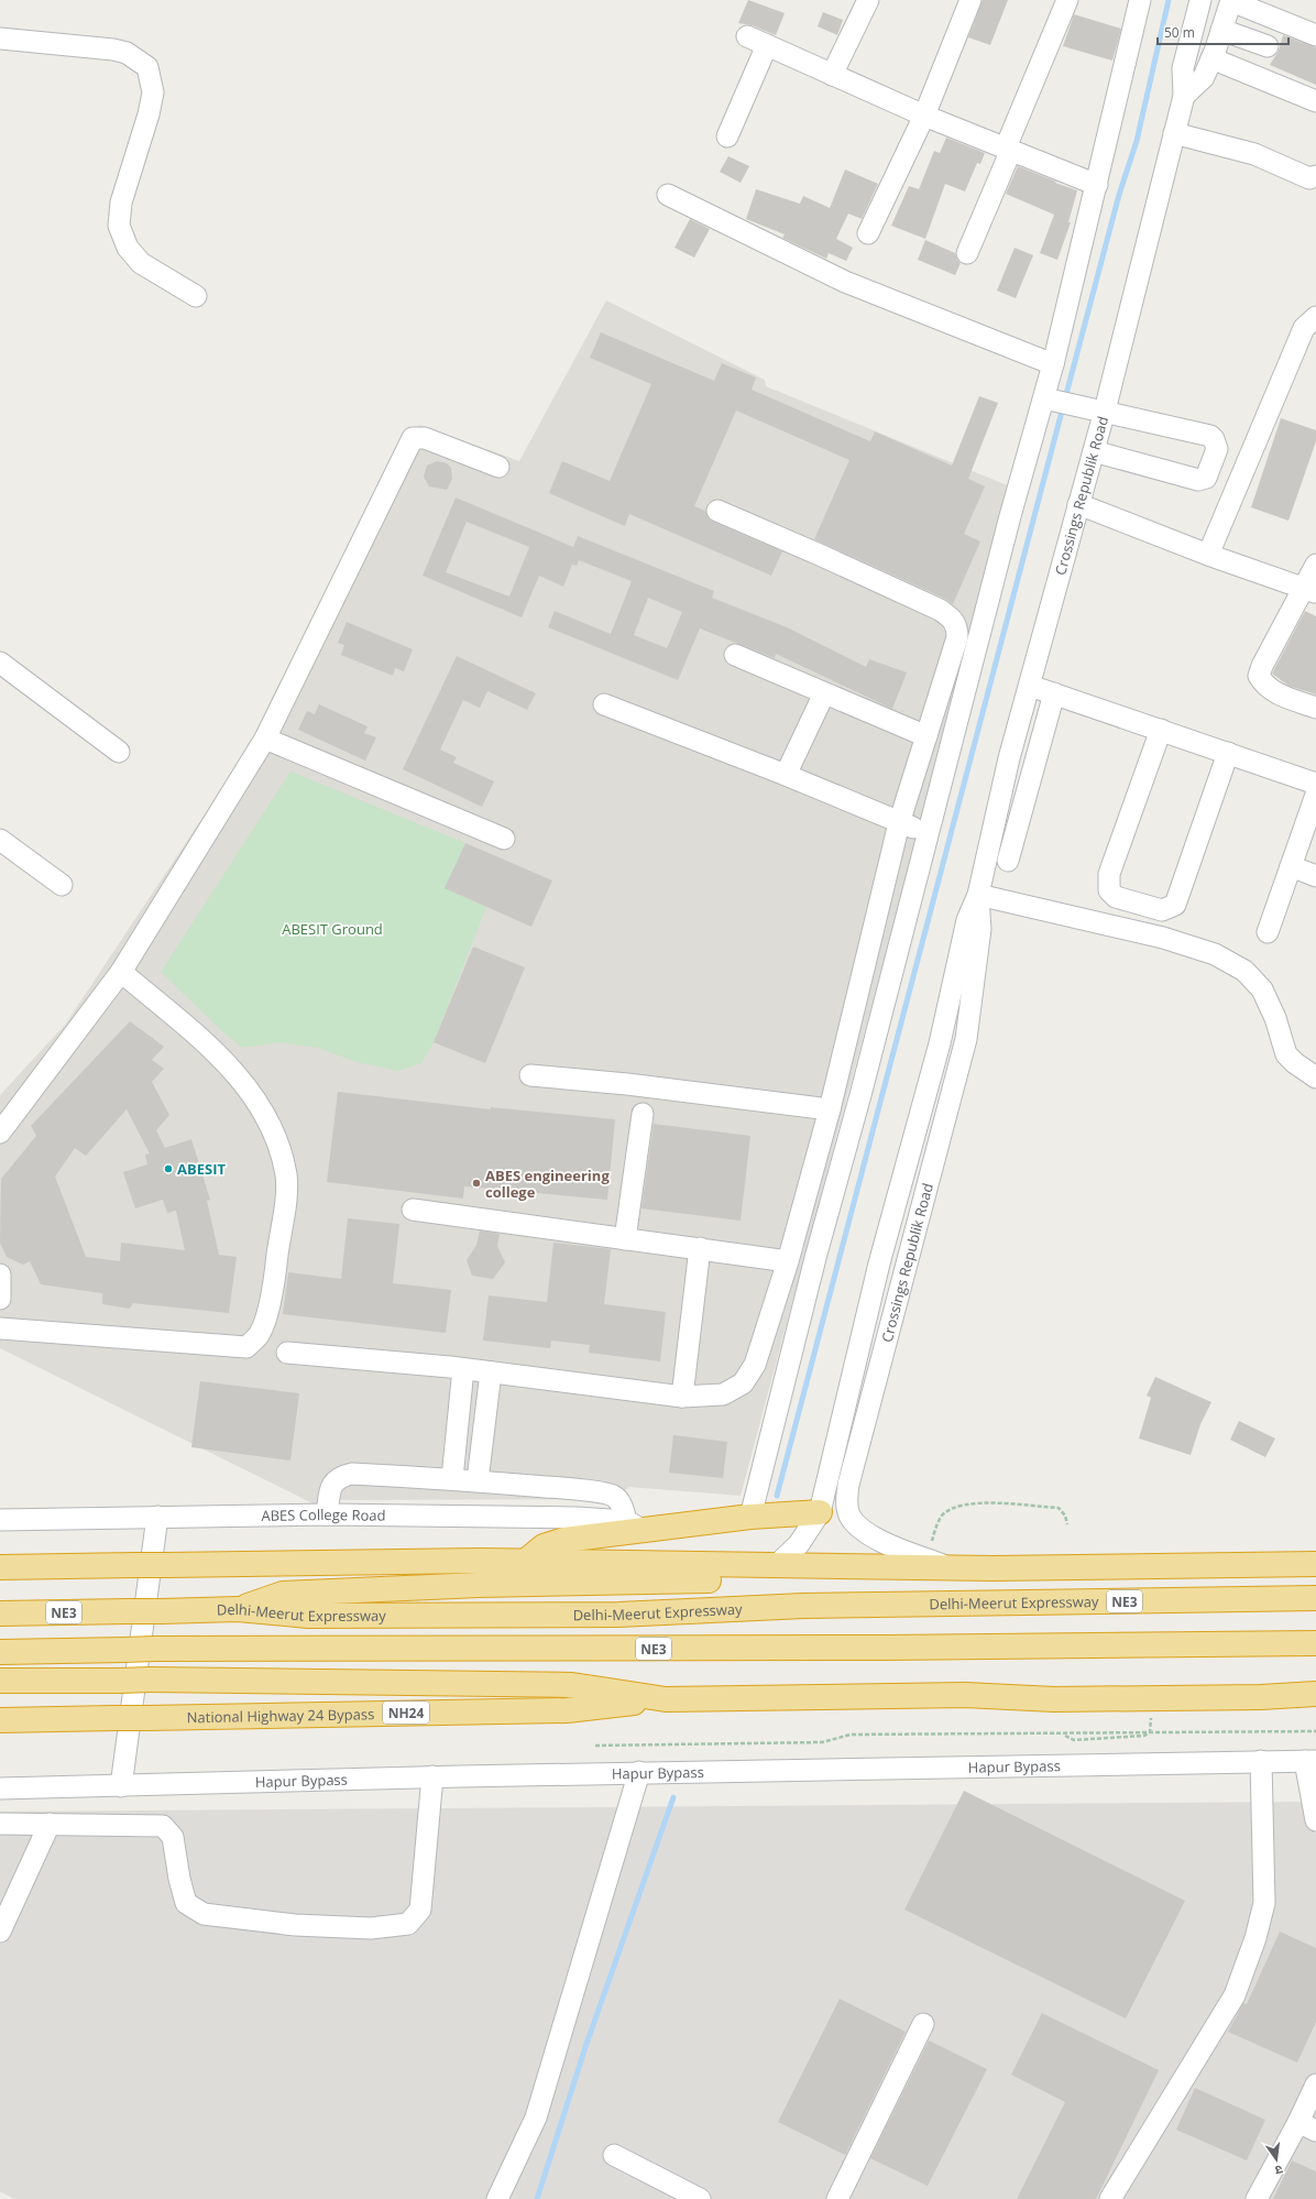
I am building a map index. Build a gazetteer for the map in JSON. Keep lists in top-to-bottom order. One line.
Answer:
{"streets":{"highway":["NE3","Delhi-Meerut Expressway","NH24","National Highway 24 Bypass"],"street":["Crossings Republik Road","ABES College Road","Hapur Bypass"]},"parks":["ABESIT Ground"],"places":["ABESIT","ABES engineering college"],"scale_bar":"50 m","north":"bottom"}
